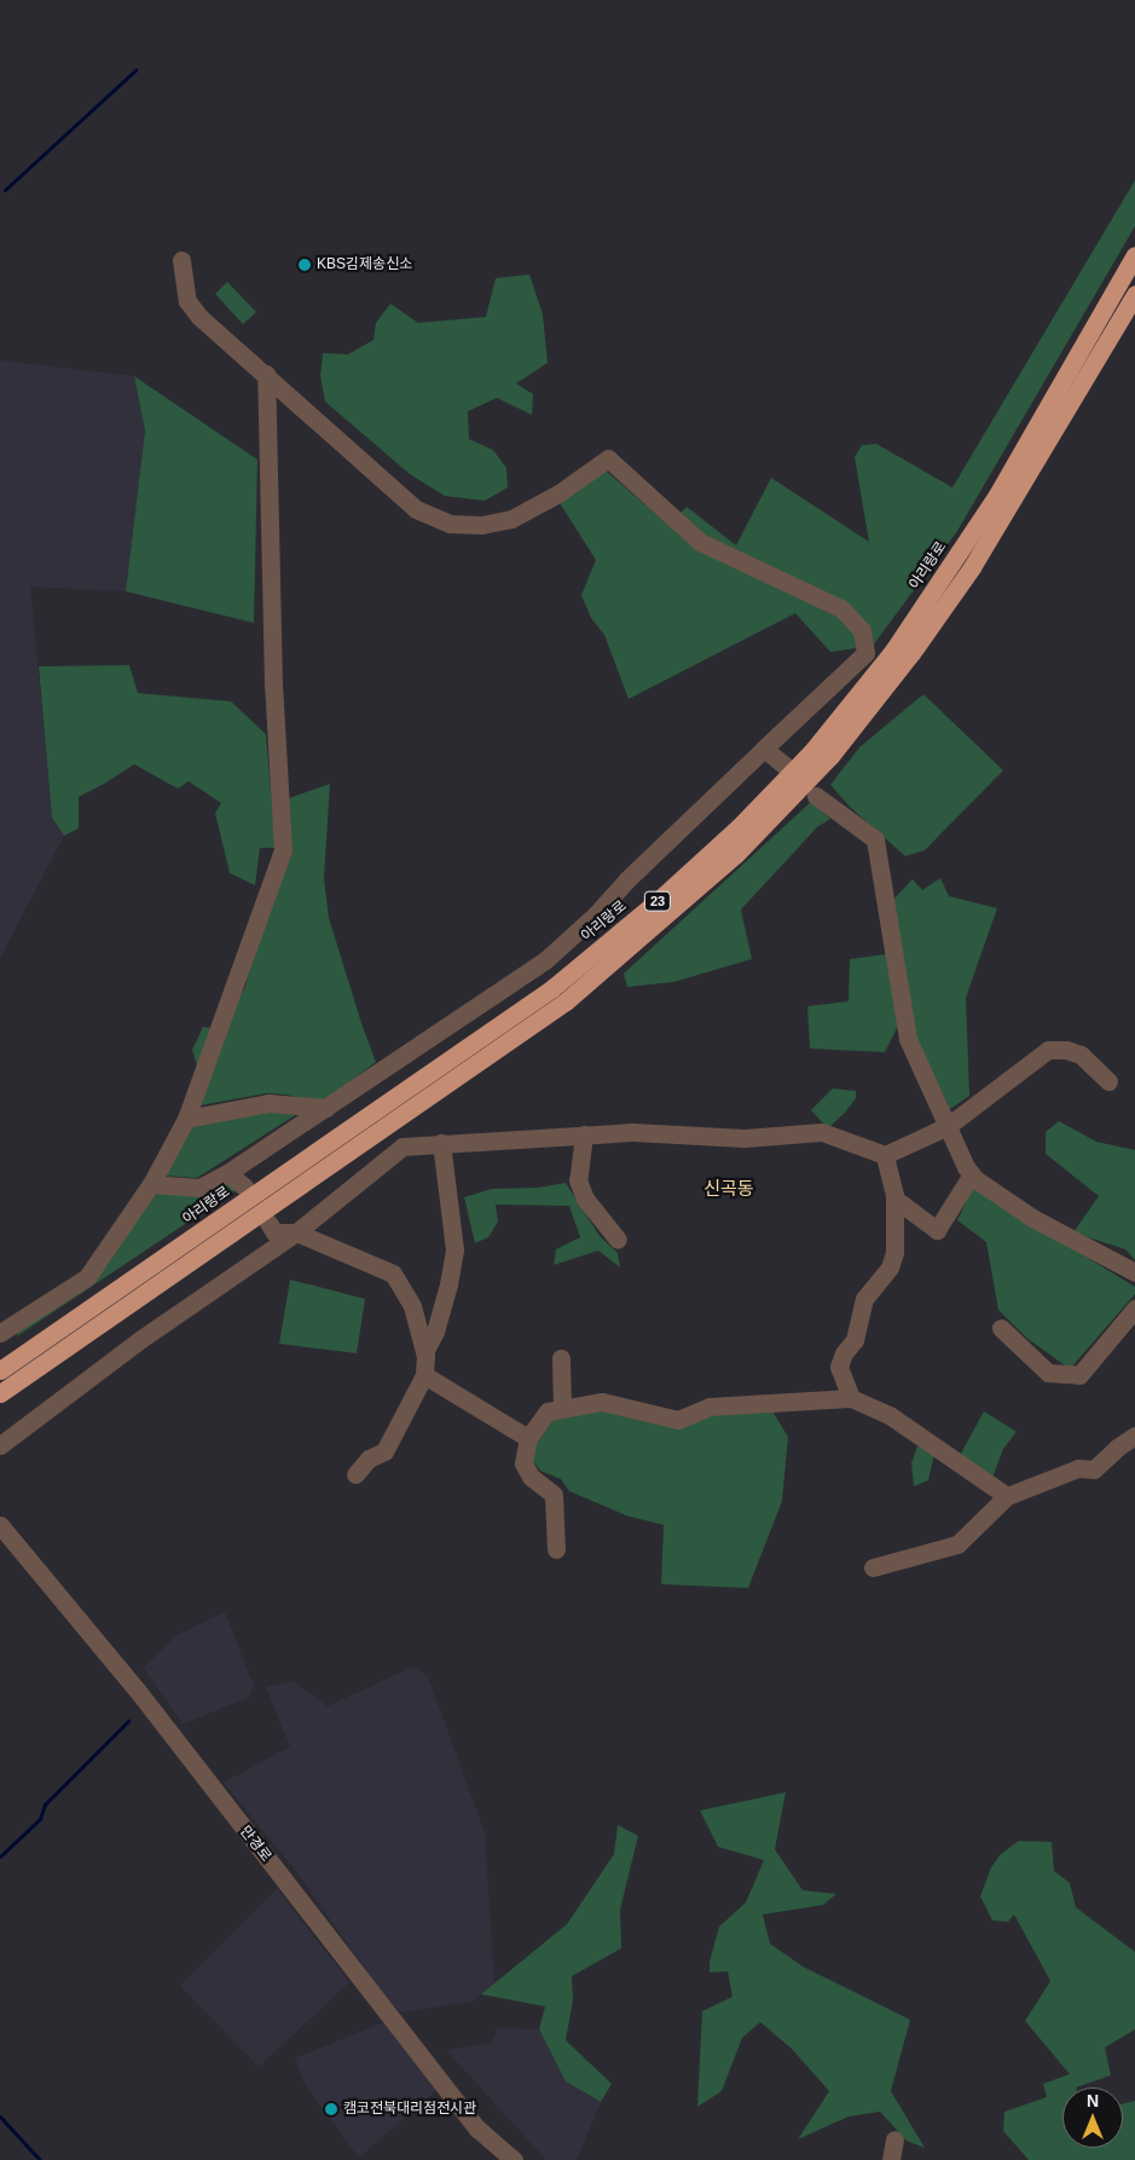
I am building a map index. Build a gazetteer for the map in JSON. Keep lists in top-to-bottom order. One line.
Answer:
{"streets":{"highway":["아리랑로","23"],"street":["만경로"]},"districts":["신곡동"],"places":["KBS김제송신소","캠코전북대리점전시관"],"north":"top"}
